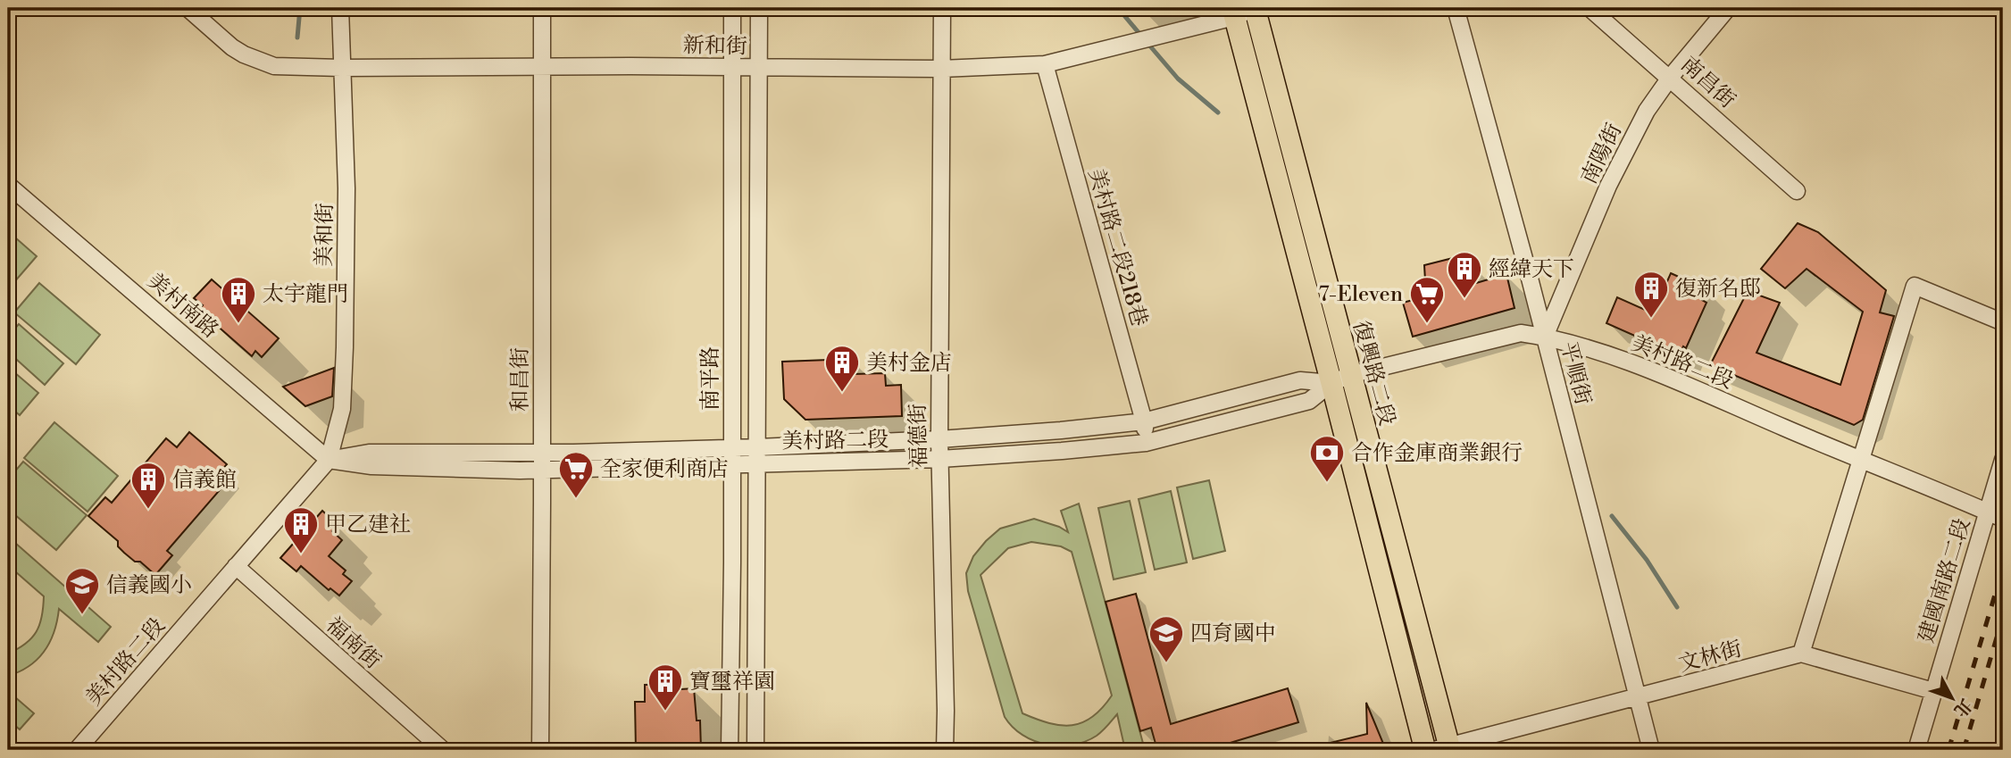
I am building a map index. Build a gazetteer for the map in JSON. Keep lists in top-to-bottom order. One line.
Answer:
{"streets":{"main road":["復興路二段"],"street":["新和街","南昌街","南陽街","美和街","美村路二段218巷","美村南路","美村路二段","平順街","南平路","和昌街","福德街","建國南路二段","福南街","文林街"]},"crossings":[["新和街","美和街"],["新和街","美村路二段218巷"],["新和街","復興路二段"],["新和街","南平路"],["新和街","和昌街"],["新和街","福德街"],["南昌街","南陽街"],["南陽街","美村路二段"],["南陽街","平順街"],["美和街","美村南路"],["美和街","美村路二段"],["美村路二段218巷","美村路二段"],["美村南路","美村路二段"],["美村路二段","復興路二段"],["美村路二段","平順街"],["美村路二段","南平路"],["美村路二段","和昌街"],["美村路二段","福德街"],["美村路二段","建國南路二段"],["美村路二段","福南街"],["復興路二段","文林街"],["平順街","文林街"]],"places":{"building":["經緯天下","復新名邸","太宇龍門","美村金店","信義館","甲乙建社","寶璽祥園"],"supermarket":["7-Eleven","全家便利商店"],"bank":["合作金庫商業銀行"],"school or university":["信義國小","四育國中"]},"north":"bottom right"}
